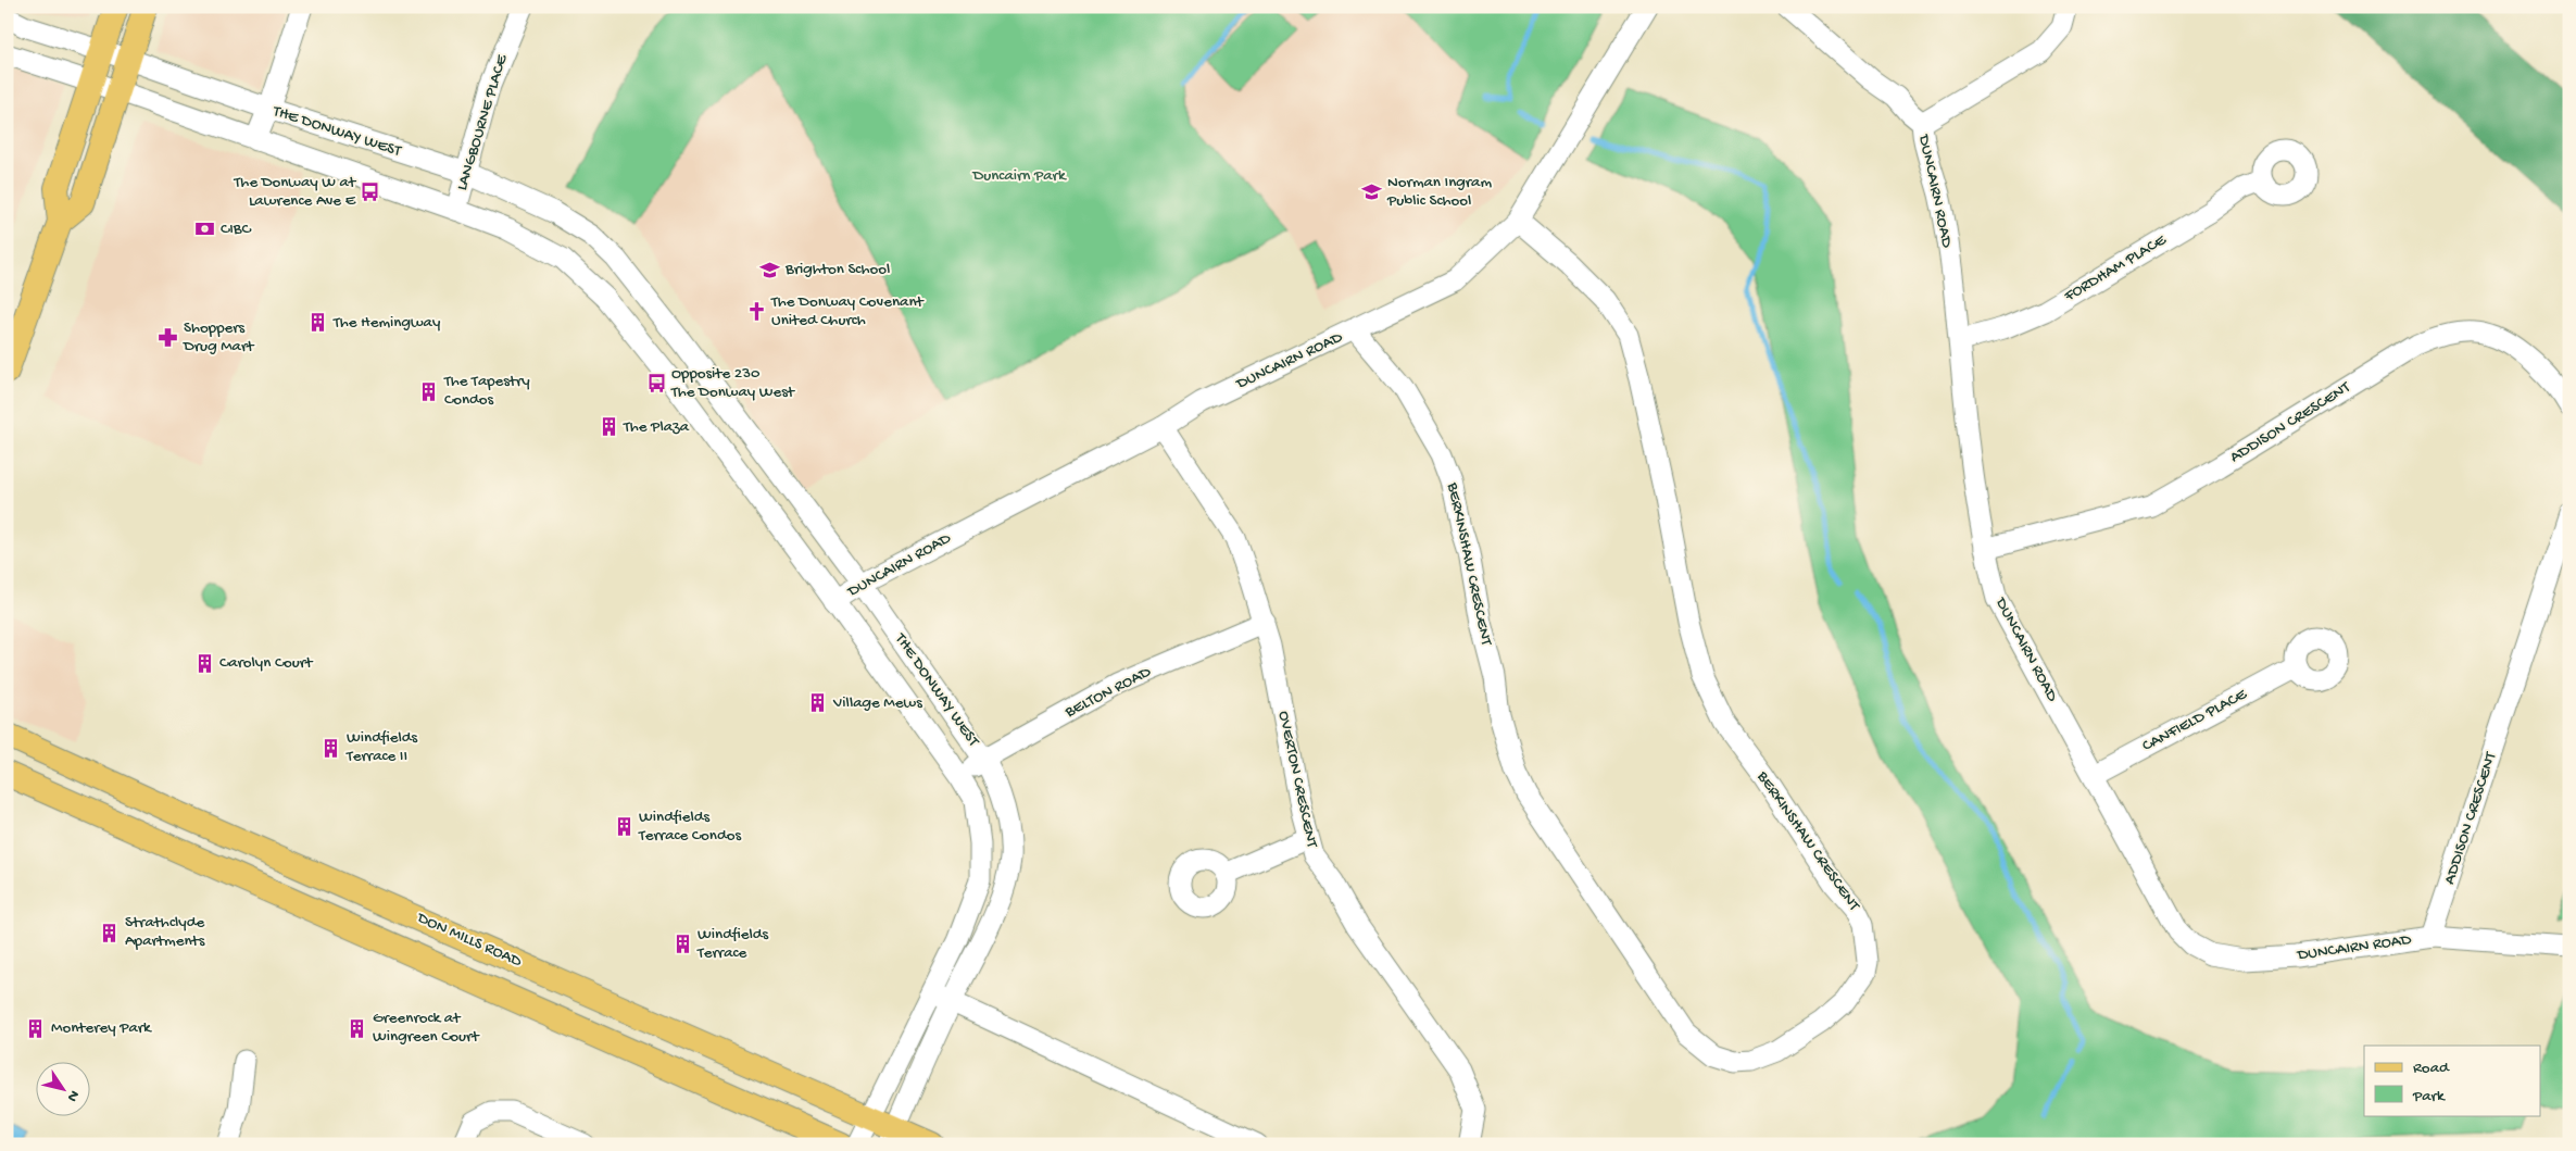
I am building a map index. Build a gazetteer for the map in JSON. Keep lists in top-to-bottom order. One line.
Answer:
{"streets":{"main road":["DON MILLS ROAD"],"street":["LANGBOURNE PLACE","THE DONWAY WEST","DUNCAIRN ROAD","FORDHAM PLACE","ADDISON CRESCENT","BERKINSHAW CRESCENT","BELTON ROAD","CANFIELD PLACE","OVERTON CRESCENT"]},"crossings":[["LANGBOURNE PLACE","THE DONWAY WEST"],["THE DONWAY WEST","DUNCAIRN ROAD"],["THE DONWAY WEST","BELTON ROAD"],["THE DONWAY WEST","DON MILLS ROAD"],["DUNCAIRN ROAD","FORDHAM PLACE"],["DUNCAIRN ROAD","ADDISON CRESCENT"],["DUNCAIRN ROAD","BERKINSHAW CRESCENT"],["DUNCAIRN ROAD","CANFIELD PLACE"],["DUNCAIRN ROAD","OVERTON CRESCENT"],["BELTON ROAD","OVERTON CRESCENT"]],"parks":["Duncairn Park"],"places":{"bus stop":["The Donway W at Lawrence Ave E","Opposite 230 The Donway West"],"school or university":["Norman Ingram Public School","Brighton School"],"bank":["CIBC"],"church":["The Donway Covenant United Church"],"building":["The Hemingway","The Tapestry Condos","The Plaza","Carolyn Court","Village Mews","Windfields Terrace II","Windfields Terrace Condos","Strathclyde Apartments","Windfields Terrace","Monterey Park","Greenrock at Wingreen Court"],"pharmacy":["Shoppers Drug Mart"]},"legend":["Road","Park"],"north":"bottom right"}
